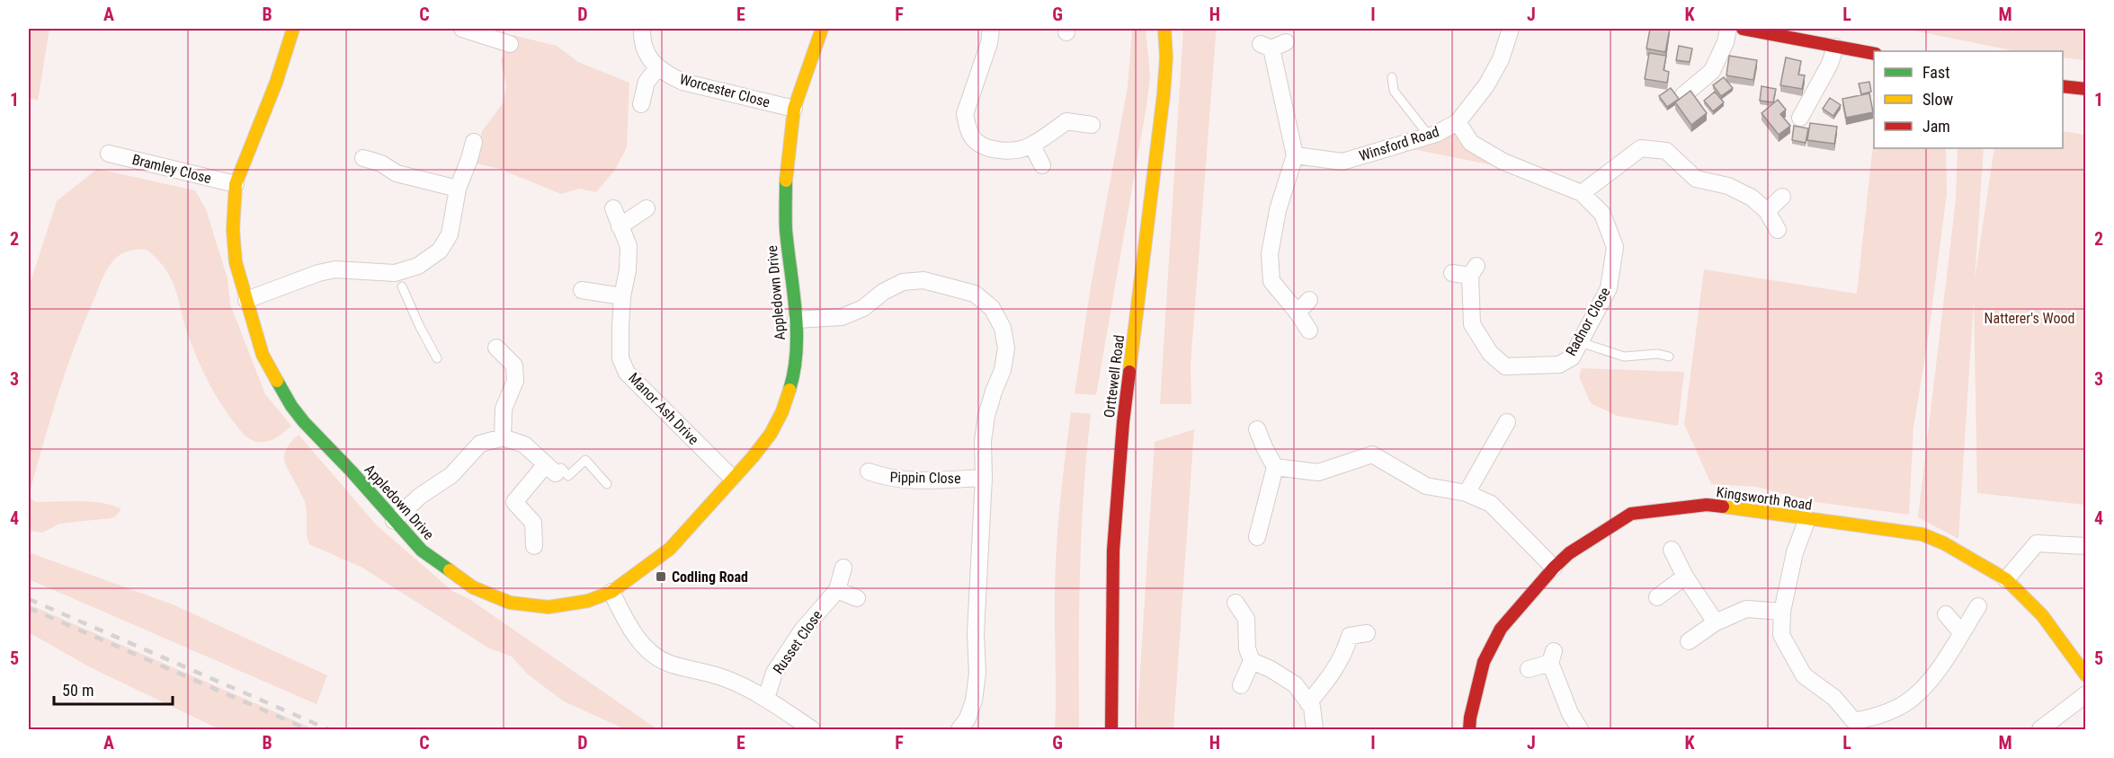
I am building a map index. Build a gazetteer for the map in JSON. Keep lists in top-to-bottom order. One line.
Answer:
{"streets":{"street":["Worcester Close","Winsford Road","Bramley Close","Appledown Drive","Radnor Close","Orttewell Road","Manor Ash Drive","Pippin Close","Kingsworth Road","Russet Close"]},"crossings":[["Worcester Close","Appledown Drive"],["Winsford Road","Radnor Close"],["Bramley Close","Appledown Drive"],["Appledown Drive","Manor Ash Drive"]],"parks":["Natterer's Wood"],"places":{"transit":["Codling Road"]},"legend":["Fast","Slow","Jam"],"scale_bar":"50 m","grid":{"columns":["A","B","C","D","E","F","G","H","I","J","K","L","M"],"rows":["1","2","3","4","5"]}}
